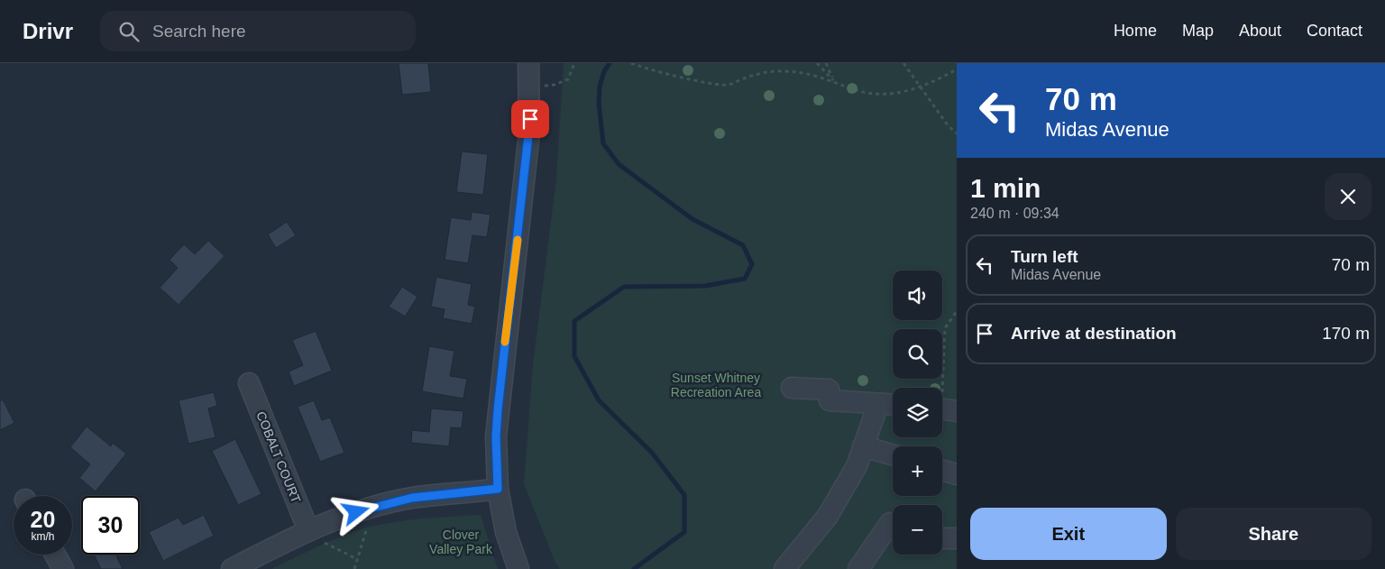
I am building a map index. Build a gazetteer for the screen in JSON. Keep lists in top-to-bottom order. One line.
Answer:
{"streets":{"street":["COBALT COURT"]},"parks":["Sunset Whitney Recreation Area","Clover Valley Park"],"page":{"header":"Drivr","search":"Search here","nav":["Home","Map","About","Contact"],"turn":["70 m","Midas Avenue"],"heading":["1 min","240 m · 09:34"],"list":[{"name":"Turn left","note":"Midas Avenue","value":"70 m"},{"name":"Arrive at destination","value":"170 m"}],"map_buttons":["+","−"],"speed":"20 km/h","limit":"30","buttons":["Exit","Share"]}}
